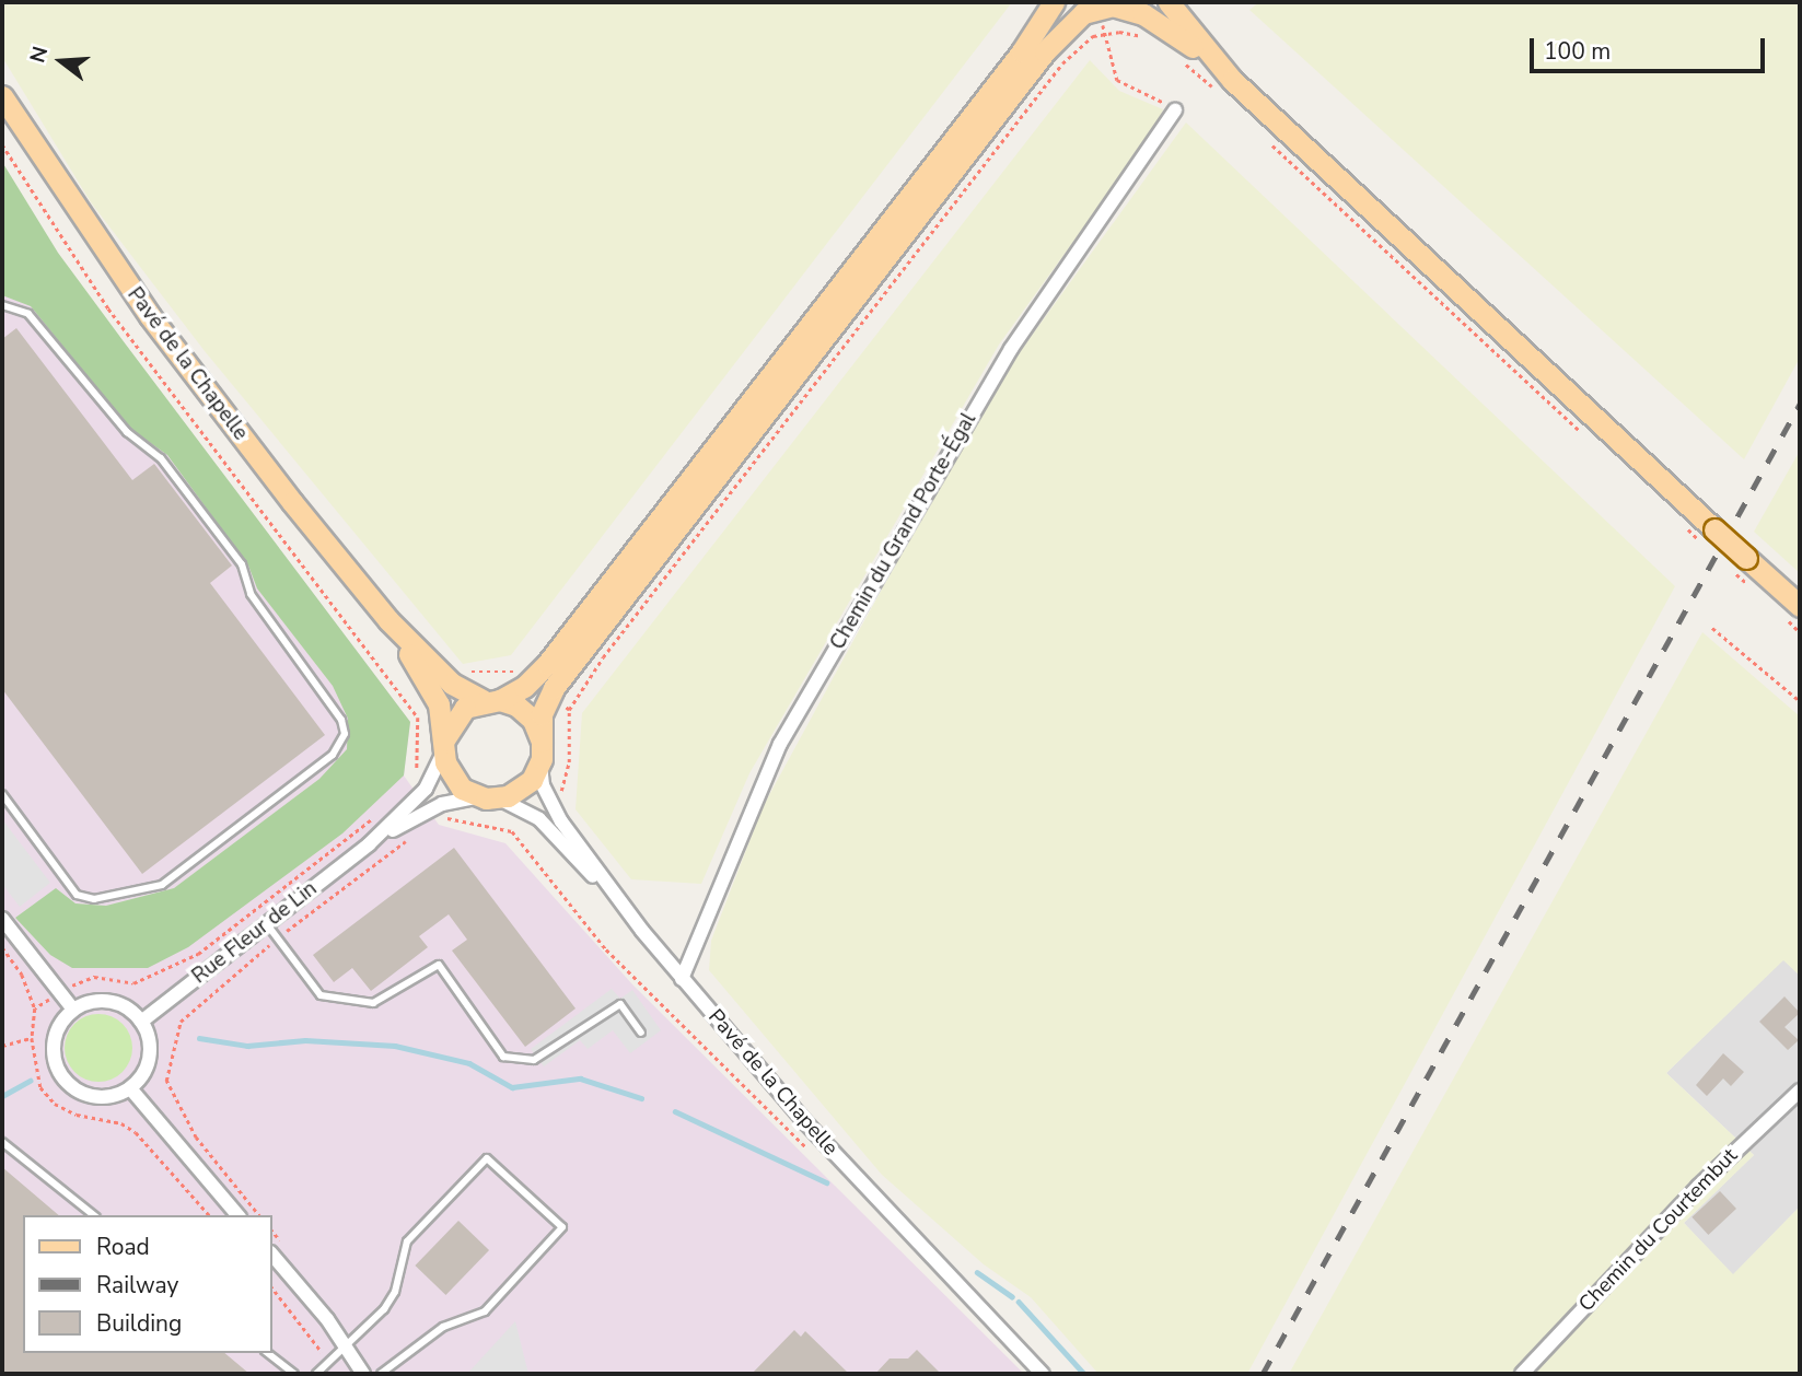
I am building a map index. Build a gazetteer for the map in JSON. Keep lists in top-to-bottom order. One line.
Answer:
{"streets":{"main road":["Pavé de la Chapelle"],"street":["Chemin du Grand Porte-Égal","Rue Fleur de Lin","Chemin du Courtembut"]},"crossings":[["Pavé de la Chapelle","Chemin du Grand Porte-Égal"],["Pavé de la Chapelle","Rue Fleur de Lin"]],"legend":["Road","Railway","Building"],"scale_bar":"100 m","north":"left"}
